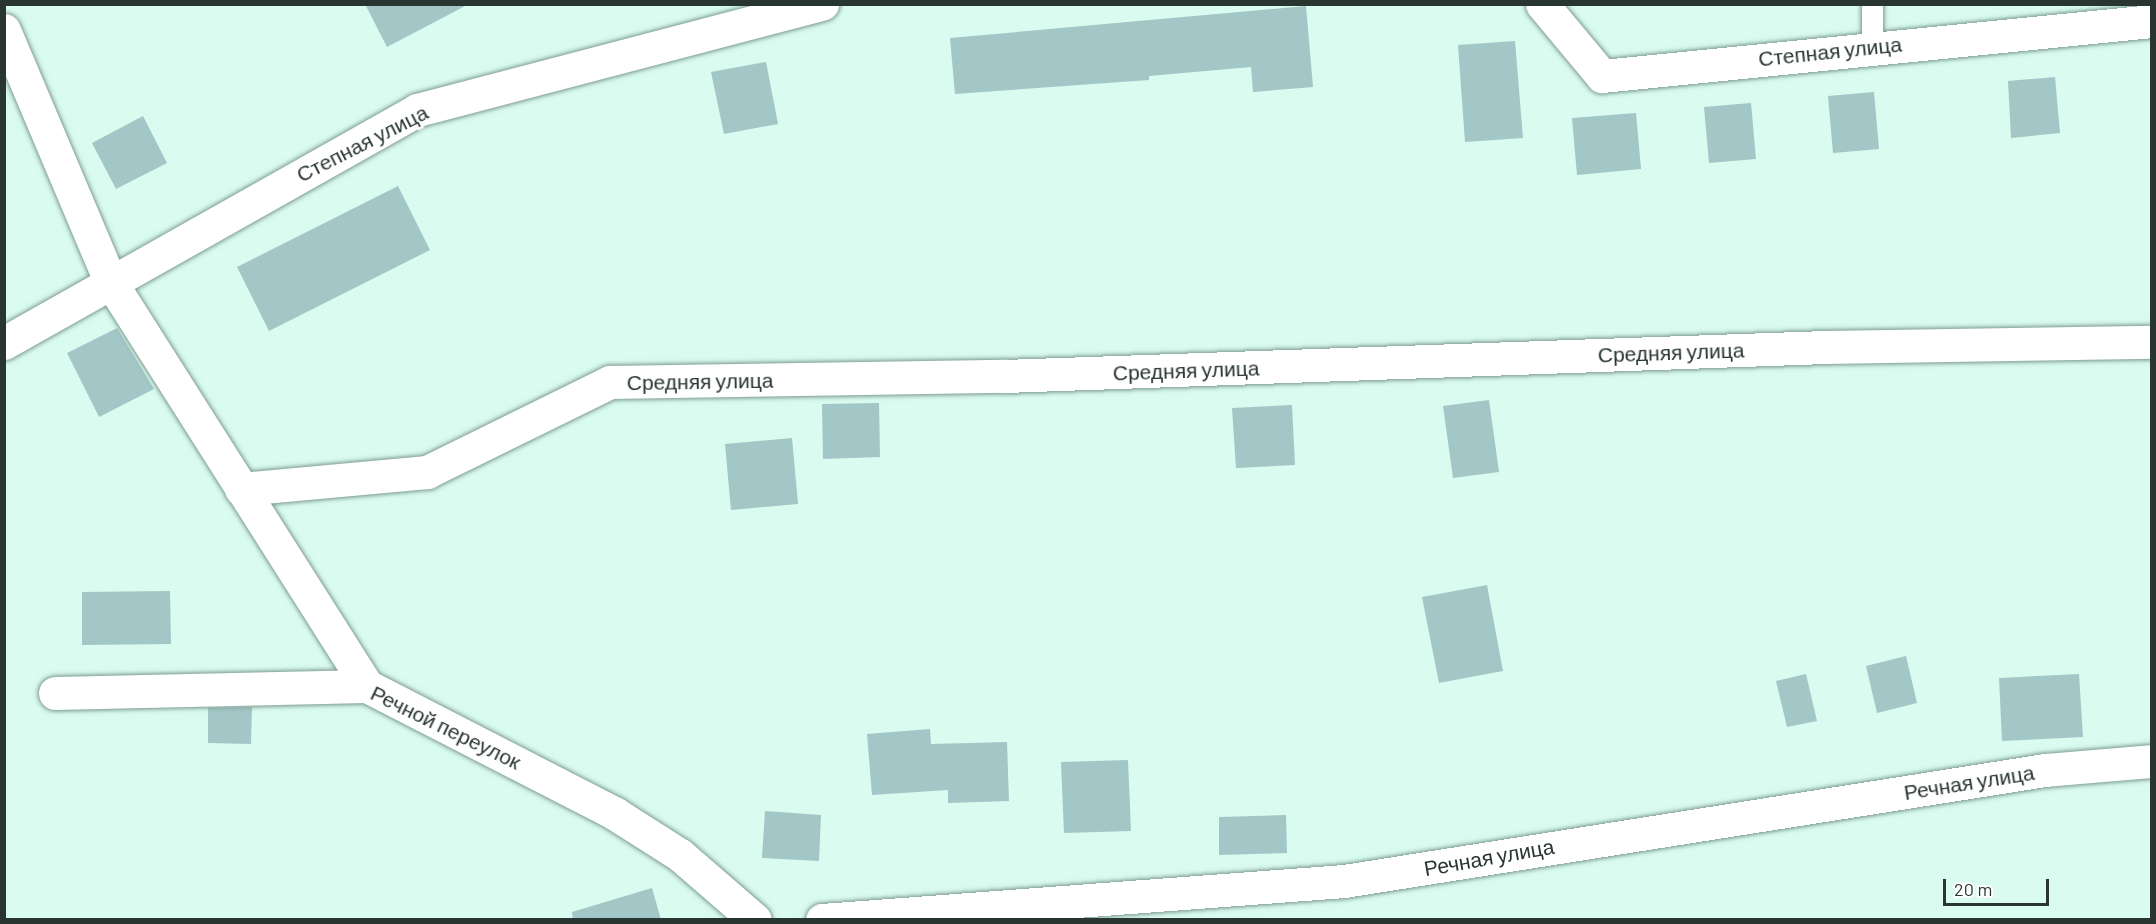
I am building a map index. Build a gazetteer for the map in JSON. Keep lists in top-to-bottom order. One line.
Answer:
{"streets":{"street":["Степная улица","Средняя улица","Речной переулок","Речная улица"]},"scale_bar":"20 m"}
